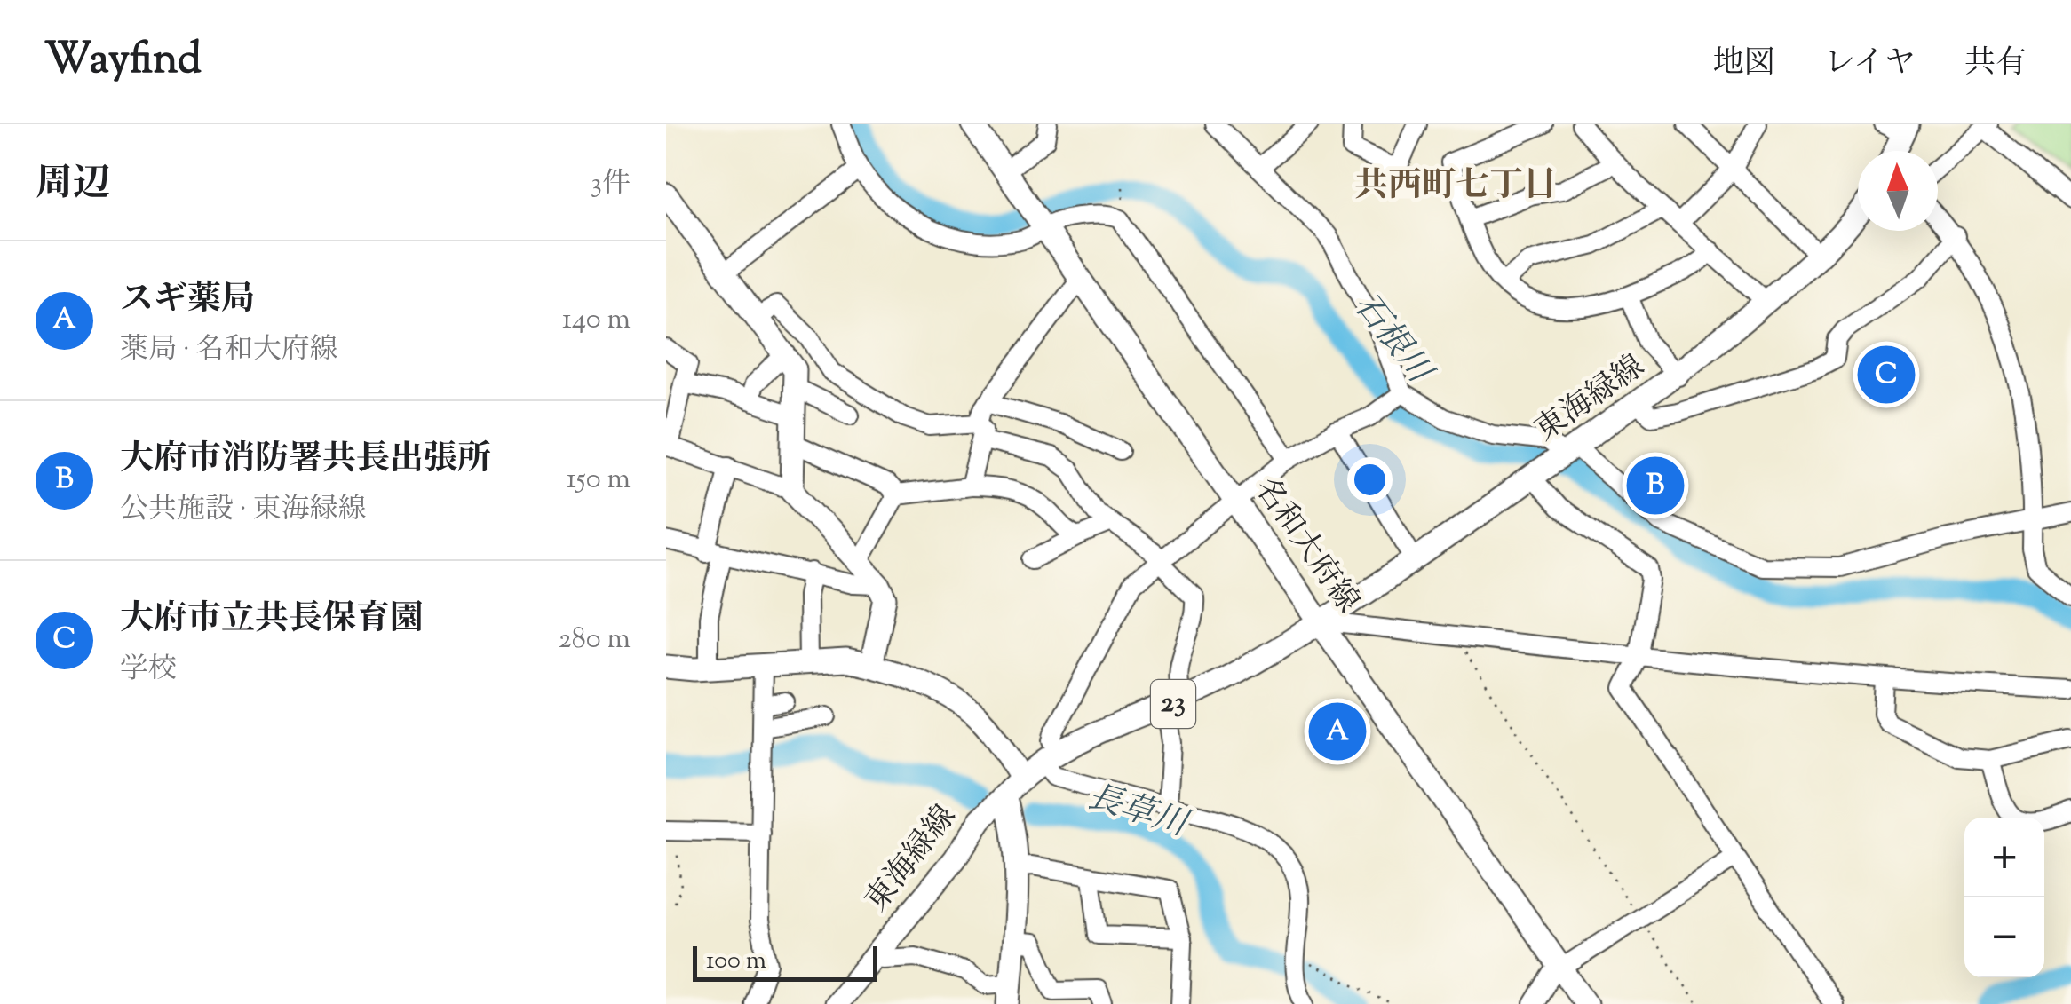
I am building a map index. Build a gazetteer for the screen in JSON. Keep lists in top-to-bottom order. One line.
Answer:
{"streets":{"main road":["東海緑線","名和大府線","23"]},"crossings":[["東海緑線","名和大府線"],["東海緑線","23"],["名和大府線","23"]],"districts":["共西町七丁目"],"water":["石根川","長草川"],"scale_bar":"100 m","north":"top","page":{"header":"Wayfind","nav":["地図","レイヤ","共有"],"heading":["周辺","3件"],"list":[{"mark":"A","name":"スギ薬局","note":"薬局 · 名和大府線","value":"140 m"},{"mark":"B","name":"大府市消防署共長出張所","note":"公共施設 · 東海緑線","value":"150 m"},{"mark":"C","name":"大府市立共長保育園","note":"学校","value":"280 m"}],"pins":["C","B","A"],"map_buttons":["+","−"],"scale":"100 m"}}
